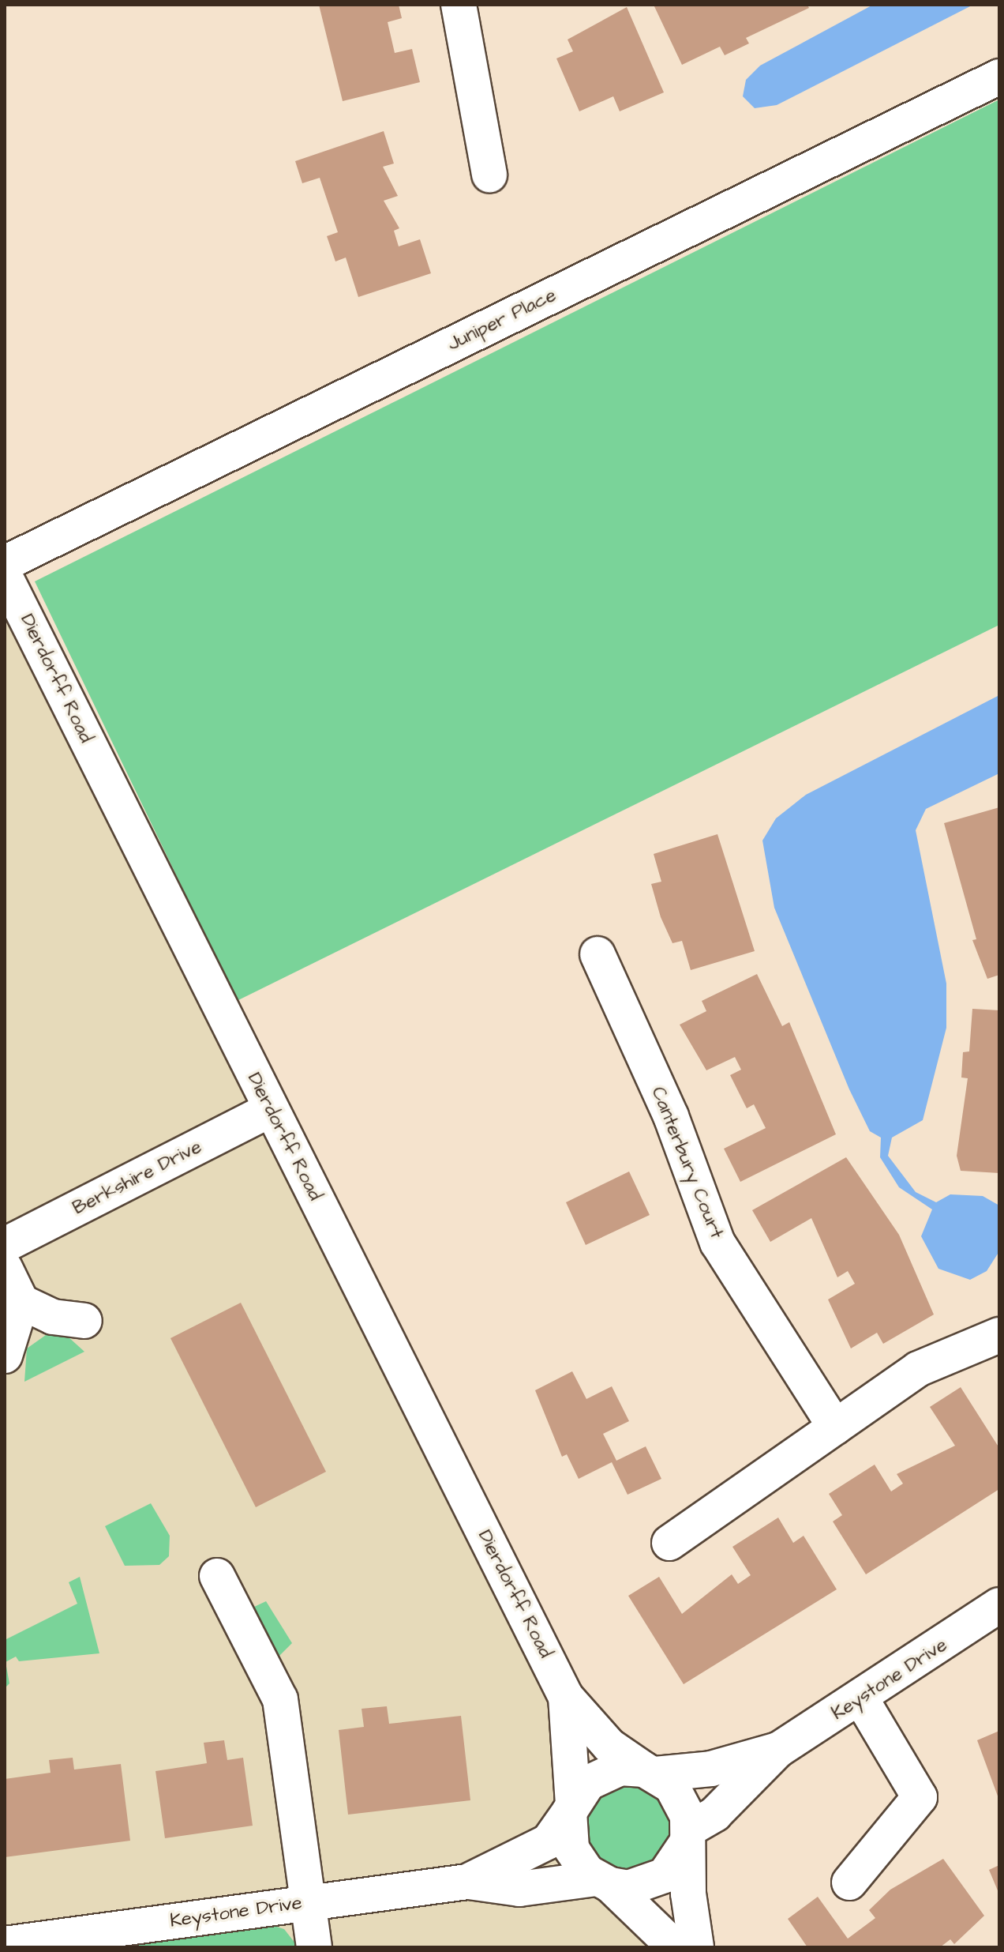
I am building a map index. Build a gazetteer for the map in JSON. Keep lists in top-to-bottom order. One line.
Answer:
{"streets":{"street":["Juniper Place","Dierdorff Road","Canterbury Court","Berkshire Drive","Keystone Drive"]},"crossings":[["Dierdorff Road","Berkshire Drive"],["Dierdorff Road","Keystone Drive"]]}
